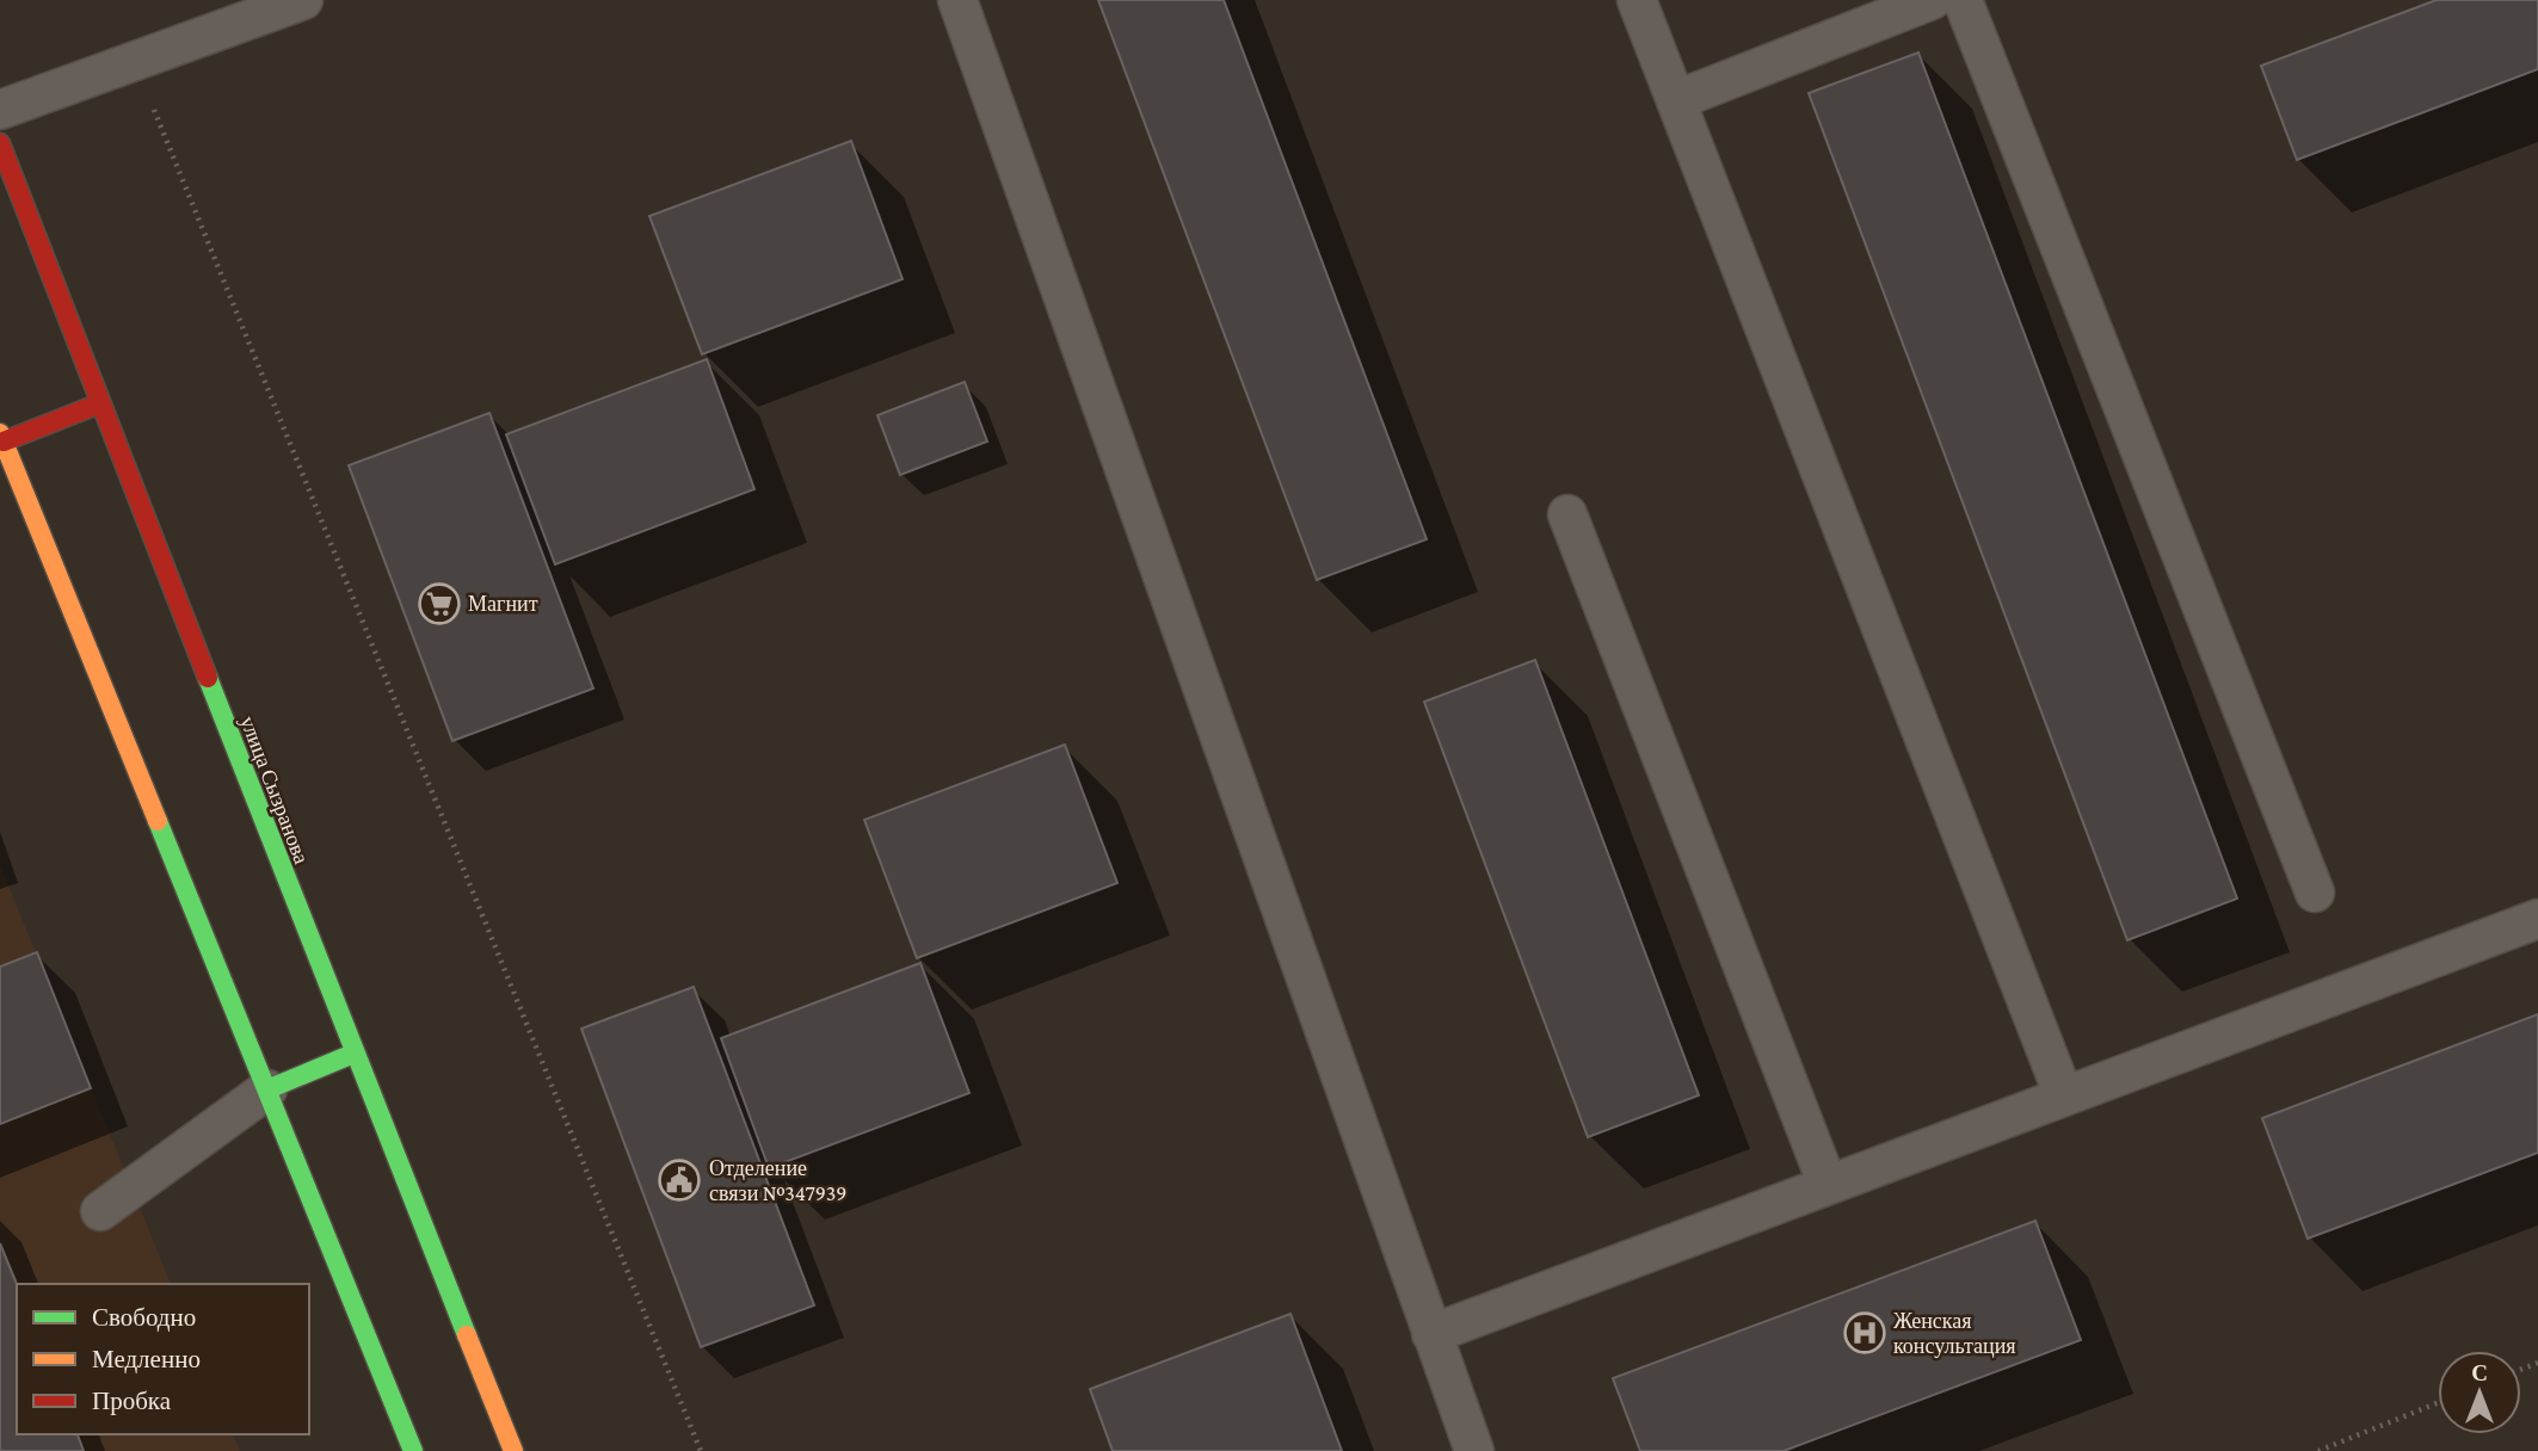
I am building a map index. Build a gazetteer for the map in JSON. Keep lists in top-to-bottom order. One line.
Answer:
{"streets":{"main road":["улица Сызранова"]},"places":{"supermarket":["Магнит"],"public building":["Отделение связи №347939"],"hospital":["Женская консультация"]},"legend":["Свободно","Медленно","Пробка"],"north":"top"}
